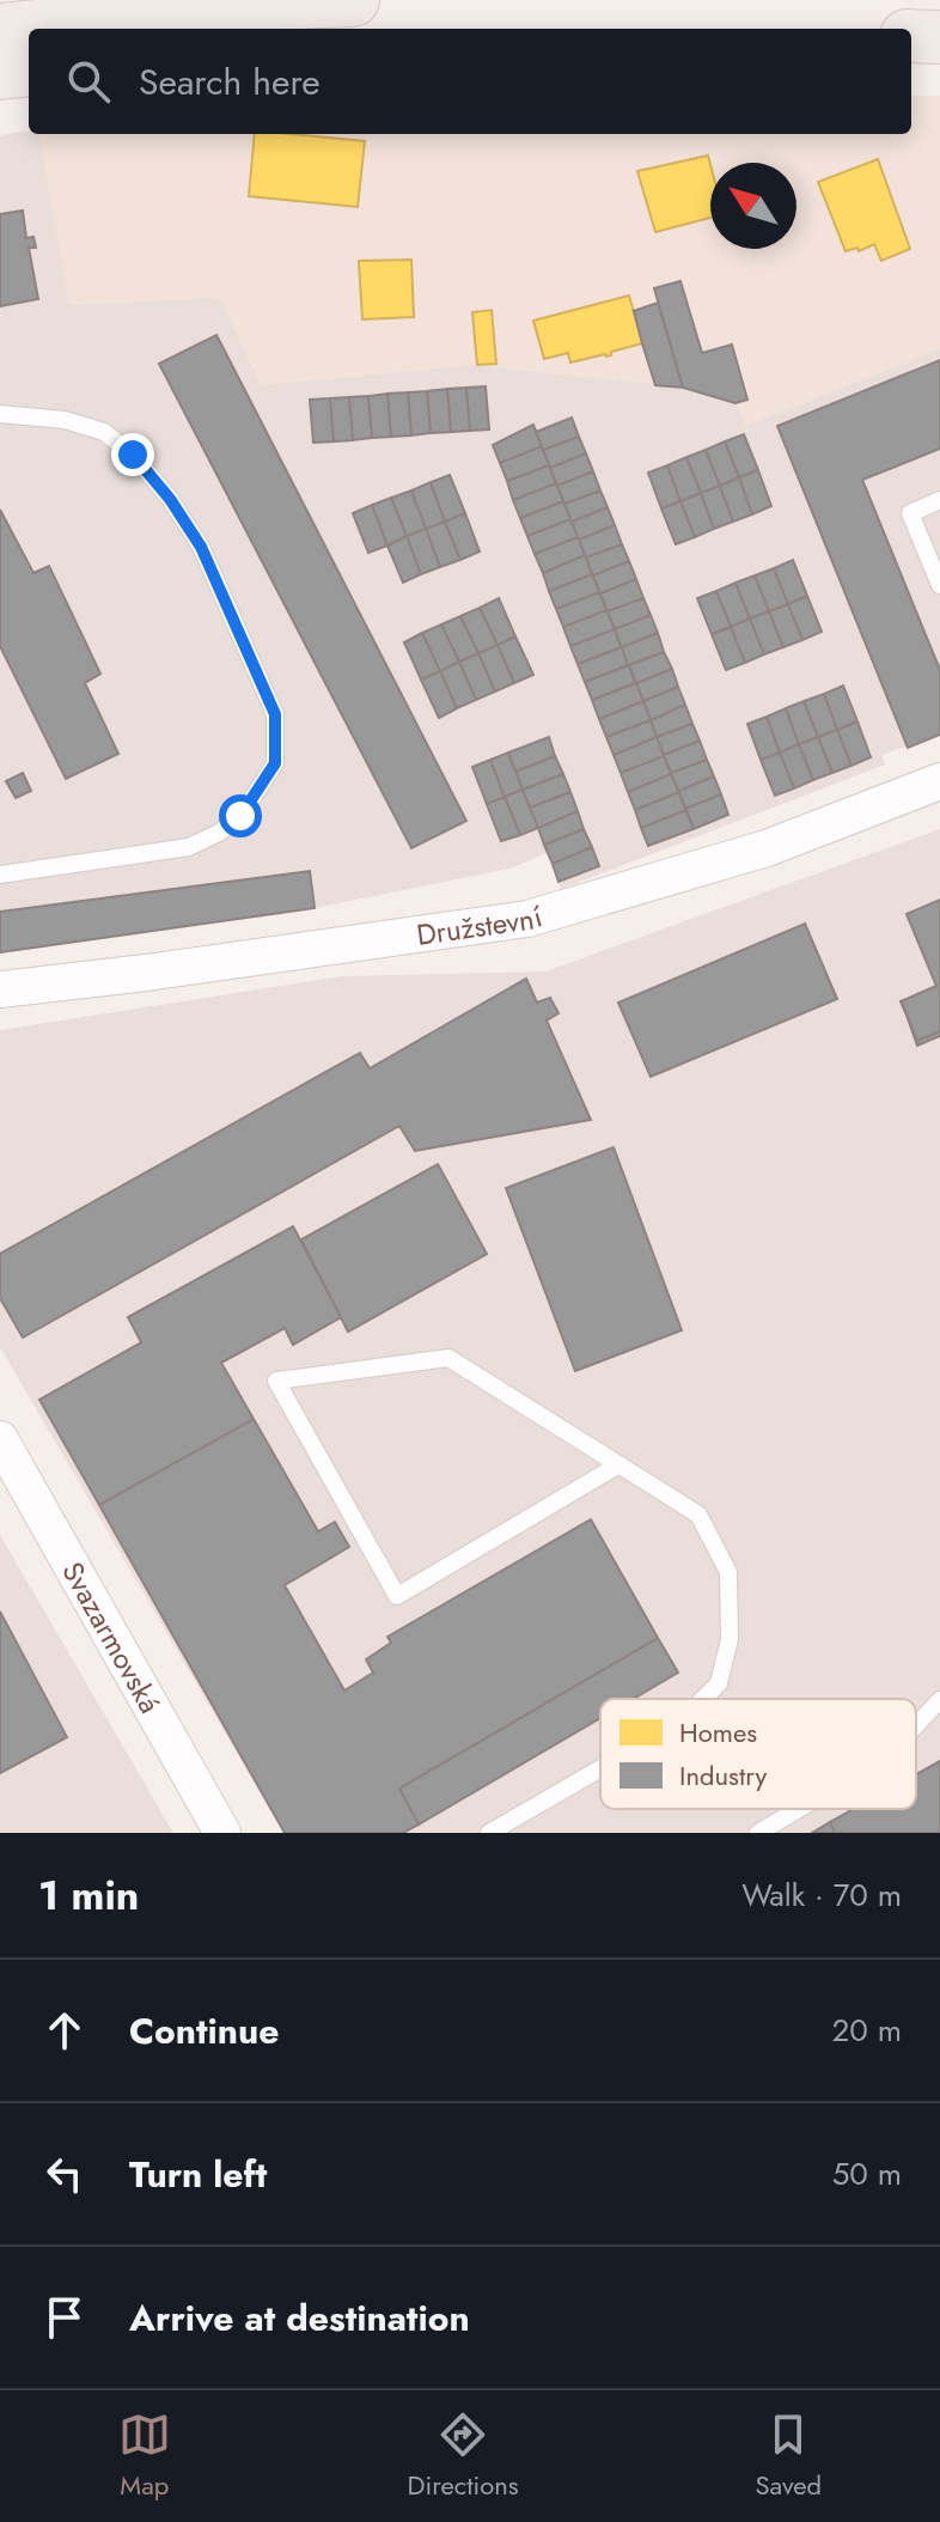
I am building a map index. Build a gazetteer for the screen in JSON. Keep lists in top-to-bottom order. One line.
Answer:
{"streets":{"street":["Družstevní","Svazarmovská"]},"legend":["Homes","Industry"],"north":"top left","page":{"search":"Search here","heading":["1 min","Walk · 70 m"],"list":[["Continue","20 m"],["Turn left","50 m"],"Arrive at destination"],"nav":["Map","Directions","Saved"]}}
